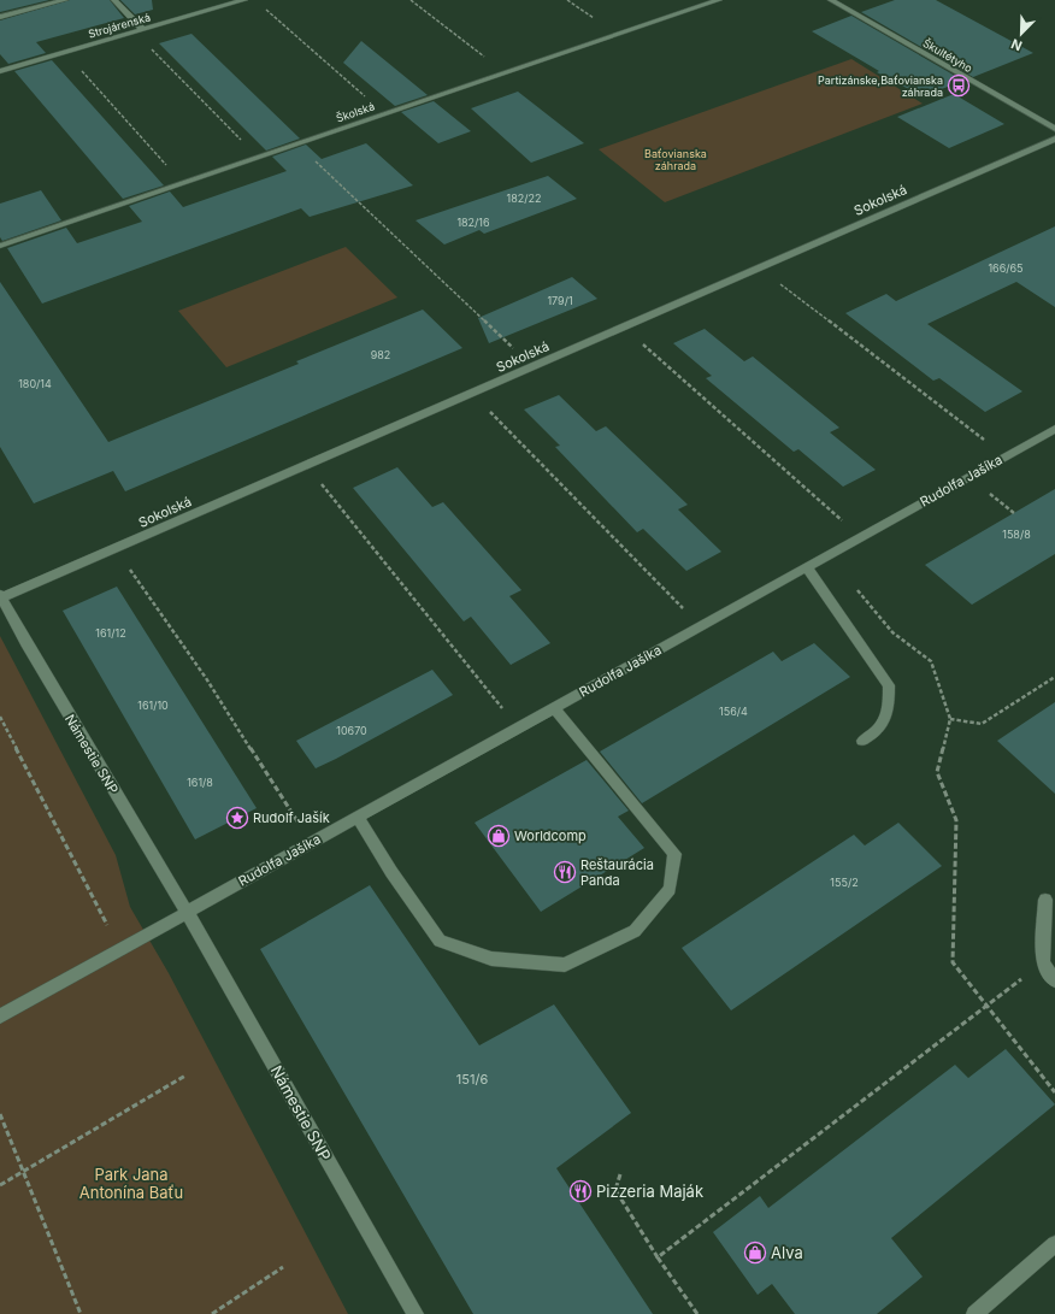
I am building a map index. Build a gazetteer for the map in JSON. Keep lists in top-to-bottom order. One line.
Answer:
{"streets":{"street":["Strojárenská","Škultétyho","Školská","Sokolská","Rudolfa Jašíka","Námestie SNP"]},"crossings":[["Sokolská","Námestie SNP"],["Rudolfa Jašíka","Námestie SNP"]],"parks":["Baťovianska záhrada","Park Jana Antonína Baťu"],"places":{"bus stop":["Partizánske,Baťovianska záhrada"],"place":["Rudolf Jašík"],"shop":["Worldcomp","Alva"],"restaurant":["Reštaurácia Panda","Pizzeria Maják"]},"house_numbers":["182/22","182/16","166/65","179/1","982","180/14","158/8","161/12","161/10","156/4","10670","161/8","155/2","151/6"],"north":"bottom left"}
